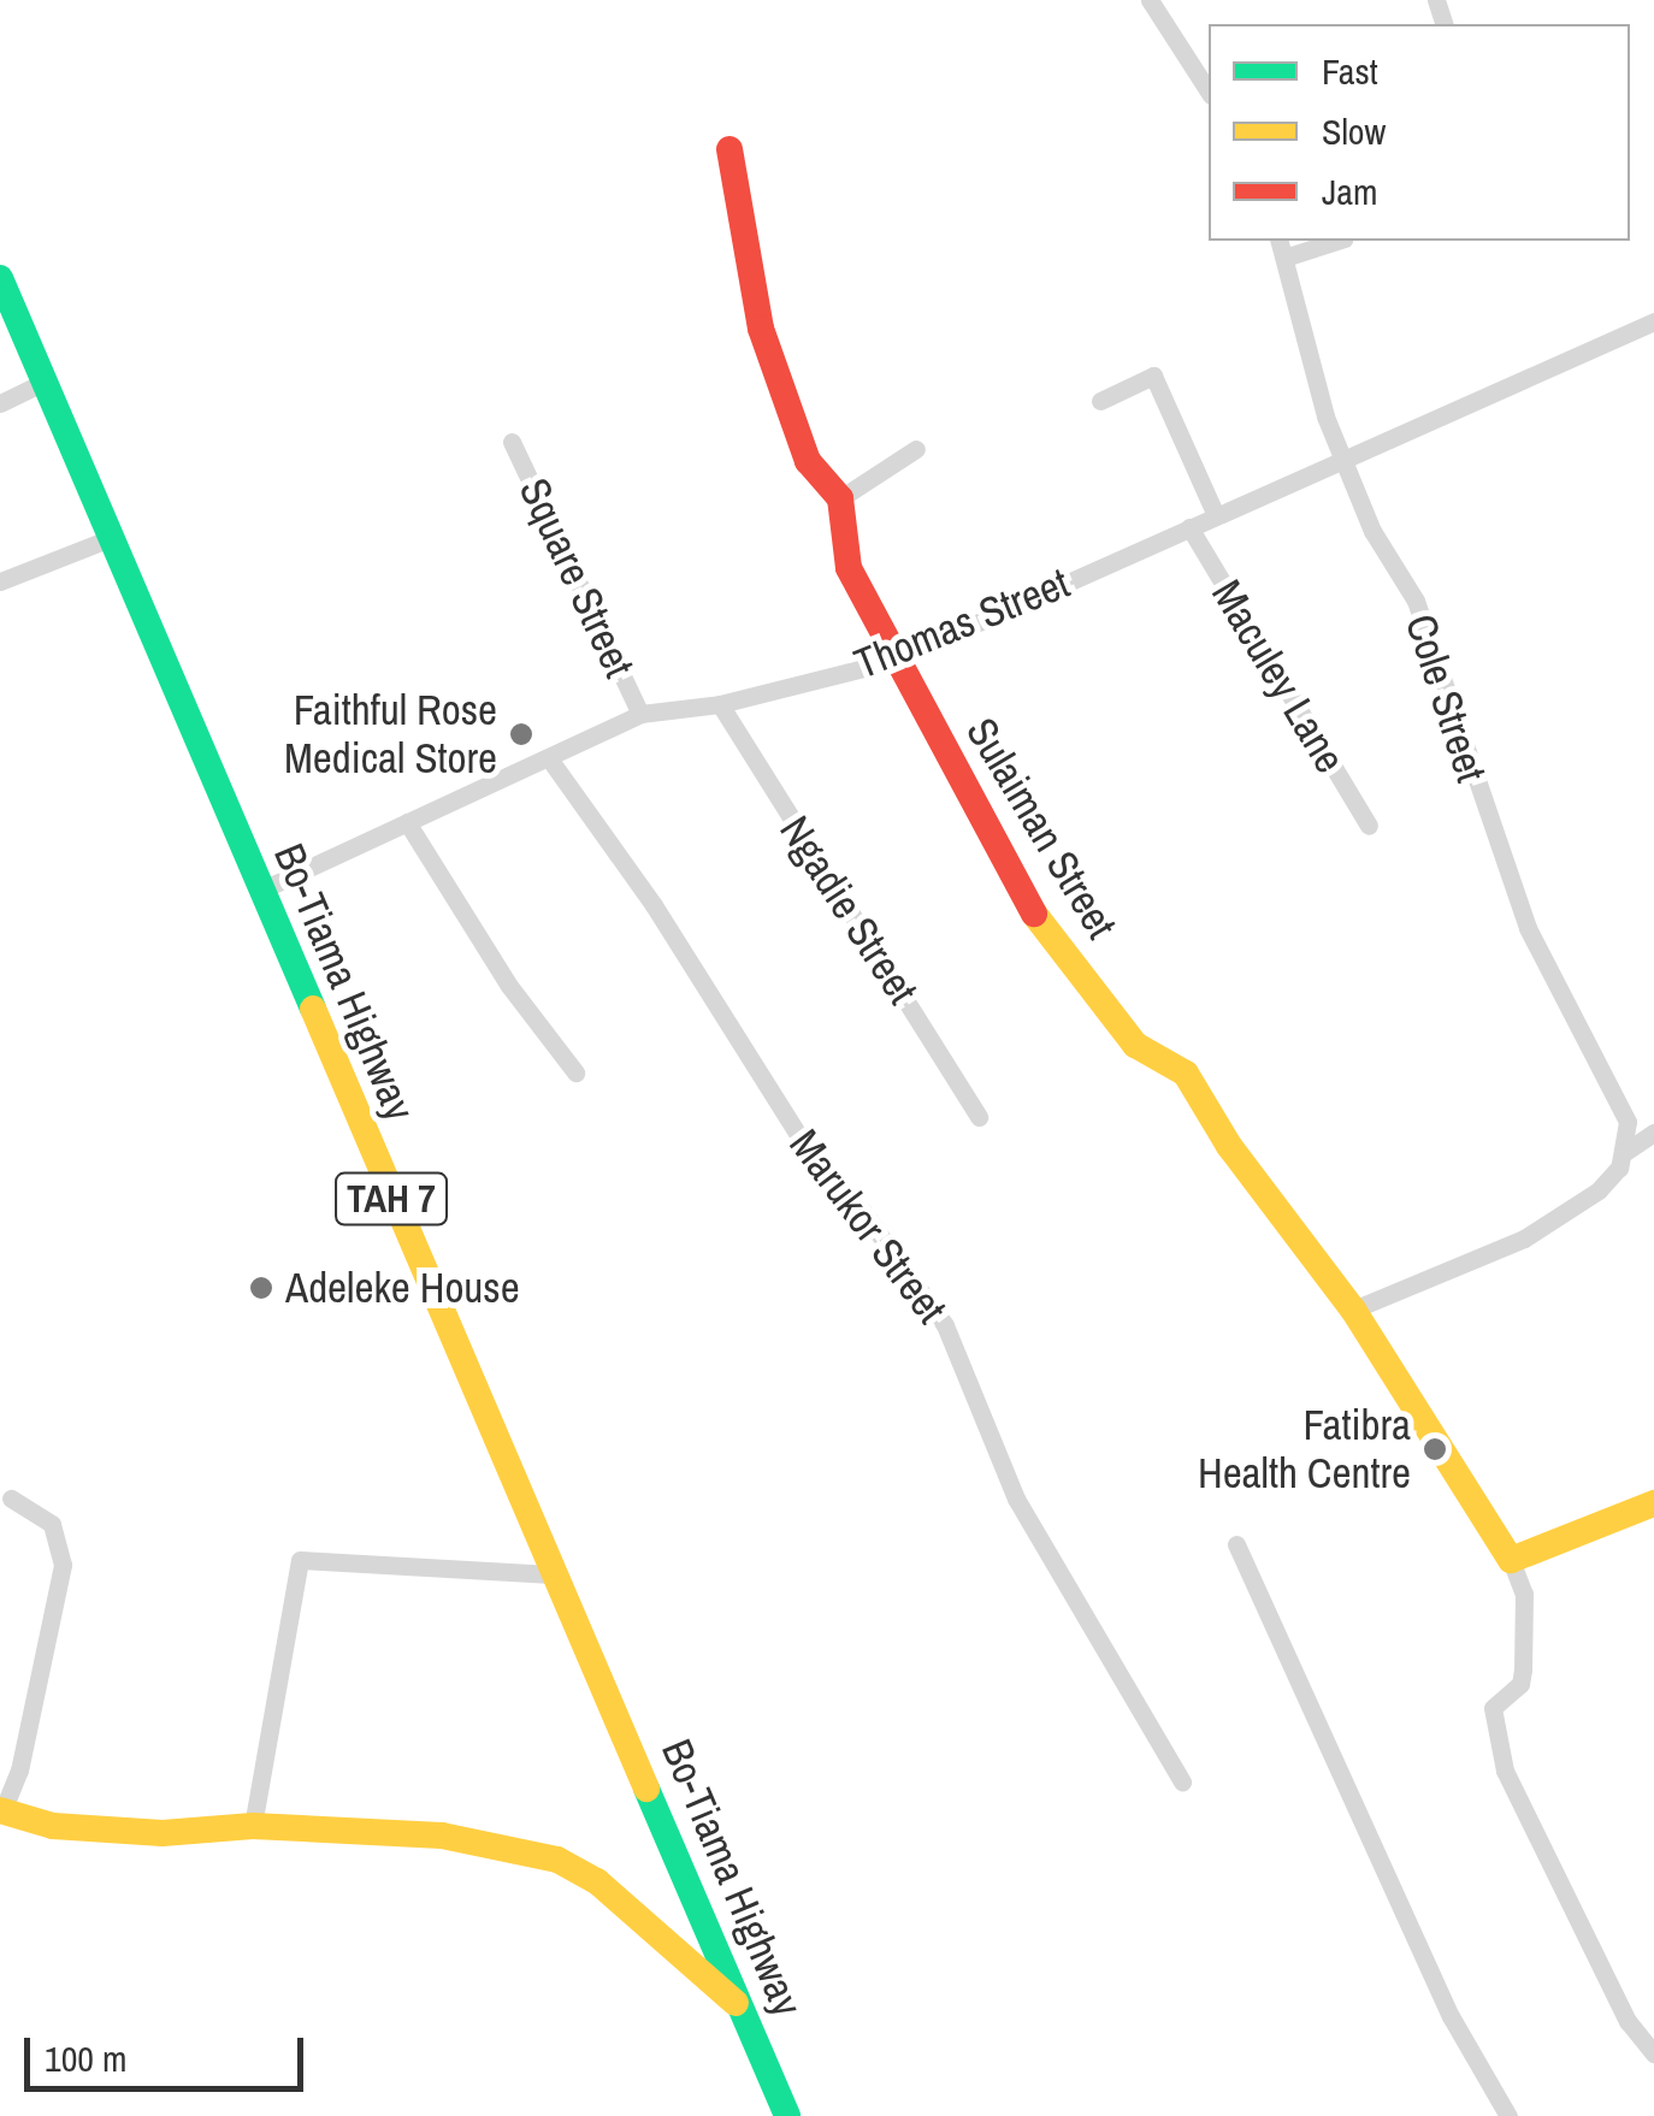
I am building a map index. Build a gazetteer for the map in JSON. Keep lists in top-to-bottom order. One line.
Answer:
{"streets":{"main road":["Sulaiman Street","Bo-Tiama Highway","TAH 7"],"street":["Square Street","Thomas Street","Maculey Lane","Cole Street","Ngadie Street","Marukor Street"]},"crossings":[["Square Street","Thomas Street"],["Thomas Street","Maculey Lane"],["Thomas Street","Cole Street"],["Thomas Street","Sulaiman Street"],["Thomas Street","Ngadie Street"],["Thomas Street","Bo-Tiama Highway"],["Thomas Street","Marukor Street"]],"places":["Faithful Rose Medical Store","Adeleke House","Fatibra Health Centre"],"legend":["Fast","Slow","Jam"],"scale_bar":"100 m"}
